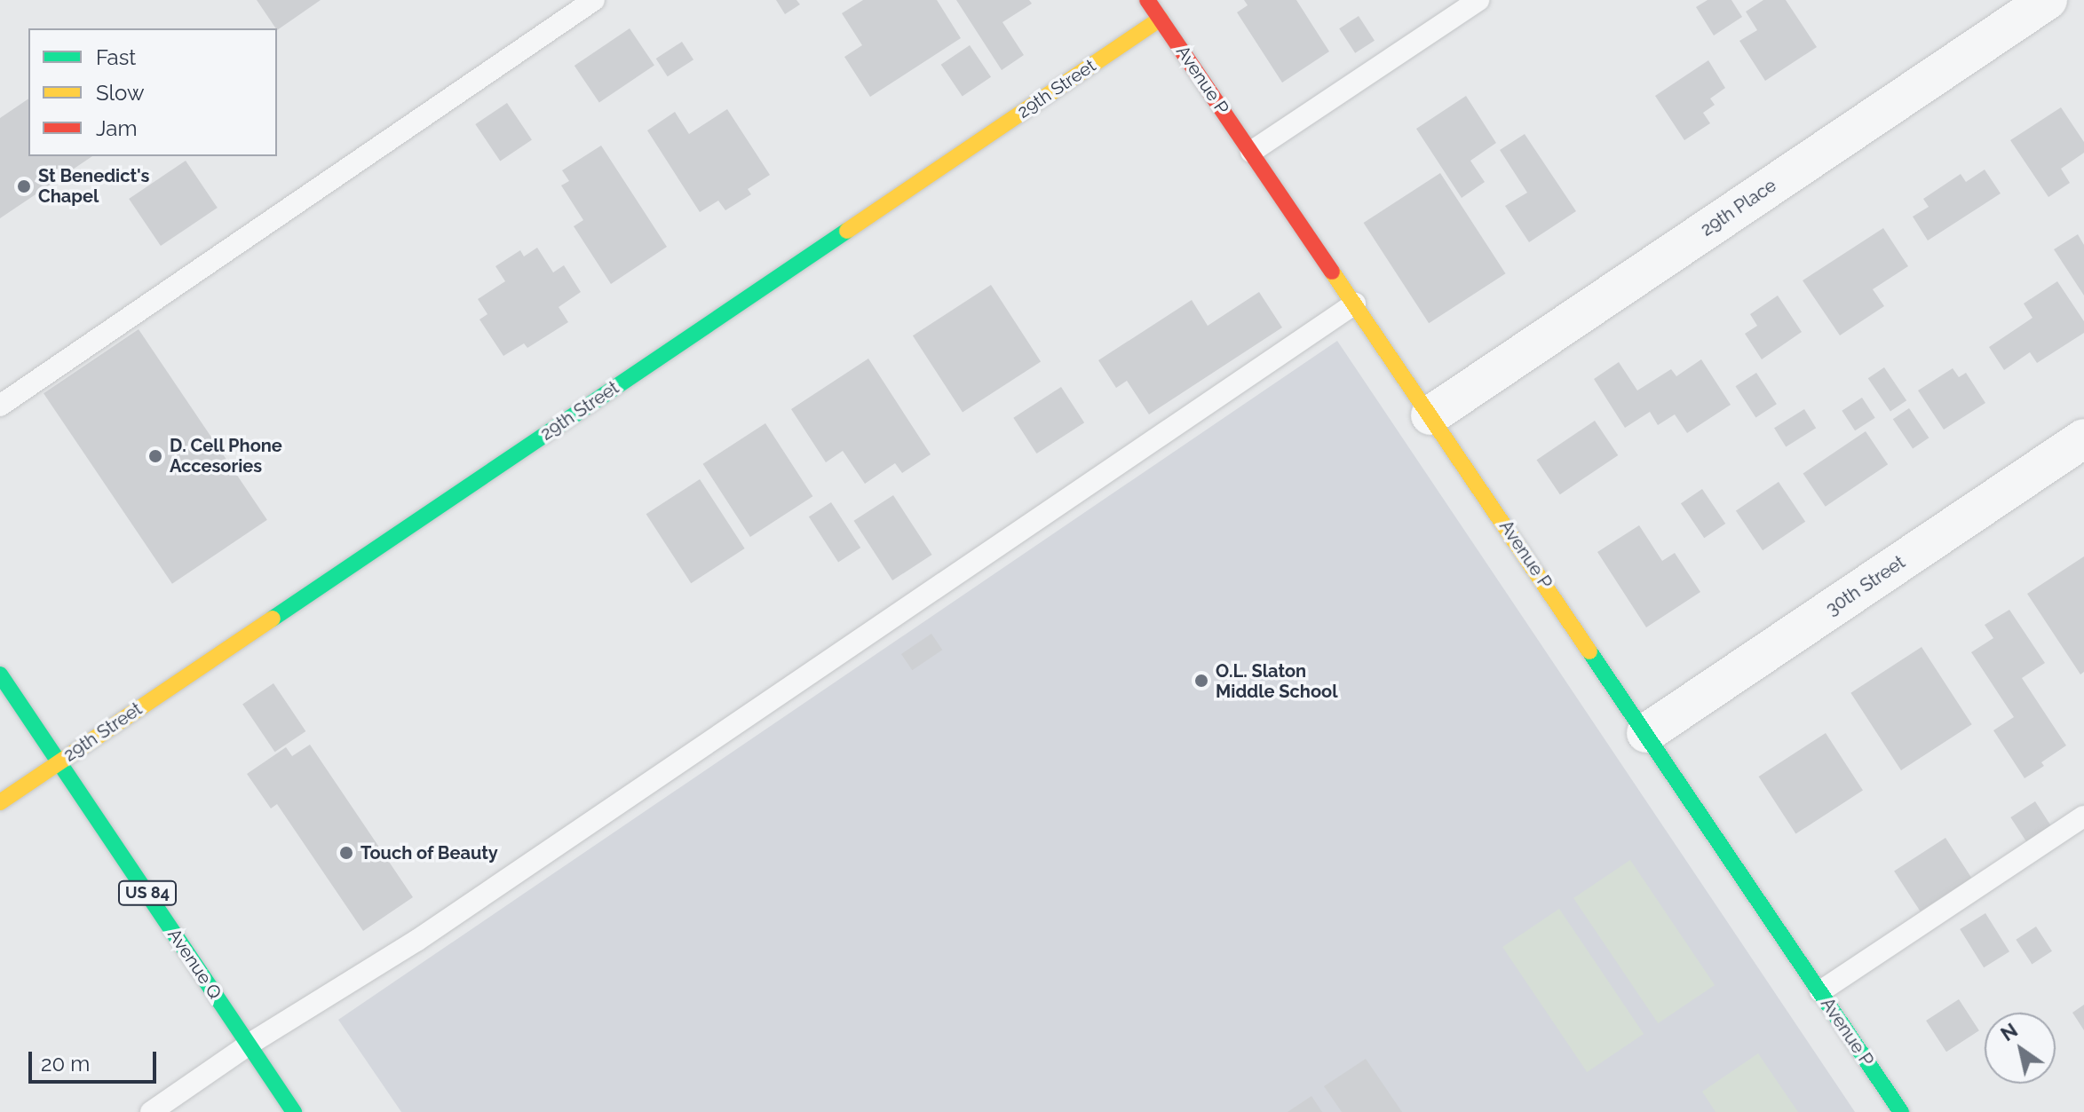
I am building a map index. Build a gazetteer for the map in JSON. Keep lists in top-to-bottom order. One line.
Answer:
{"streets":{"main road":["Avenue P","29th Street","US 84","Avenue Q"],"street":["29th Place","30th Street"]},"crossings":[["Avenue P","29th Street"],["Avenue P","29th Place"],["Avenue P","30th Street"],["29th Street","Avenue Q"]],"places":["St Benedict's Chapel","D. Cell Phone Accesories","O.L. Slaton Middle School","Touch of Beauty"],"legend":["Fast","Slow","Jam"],"scale_bar":"20 m","north":"top left"}
